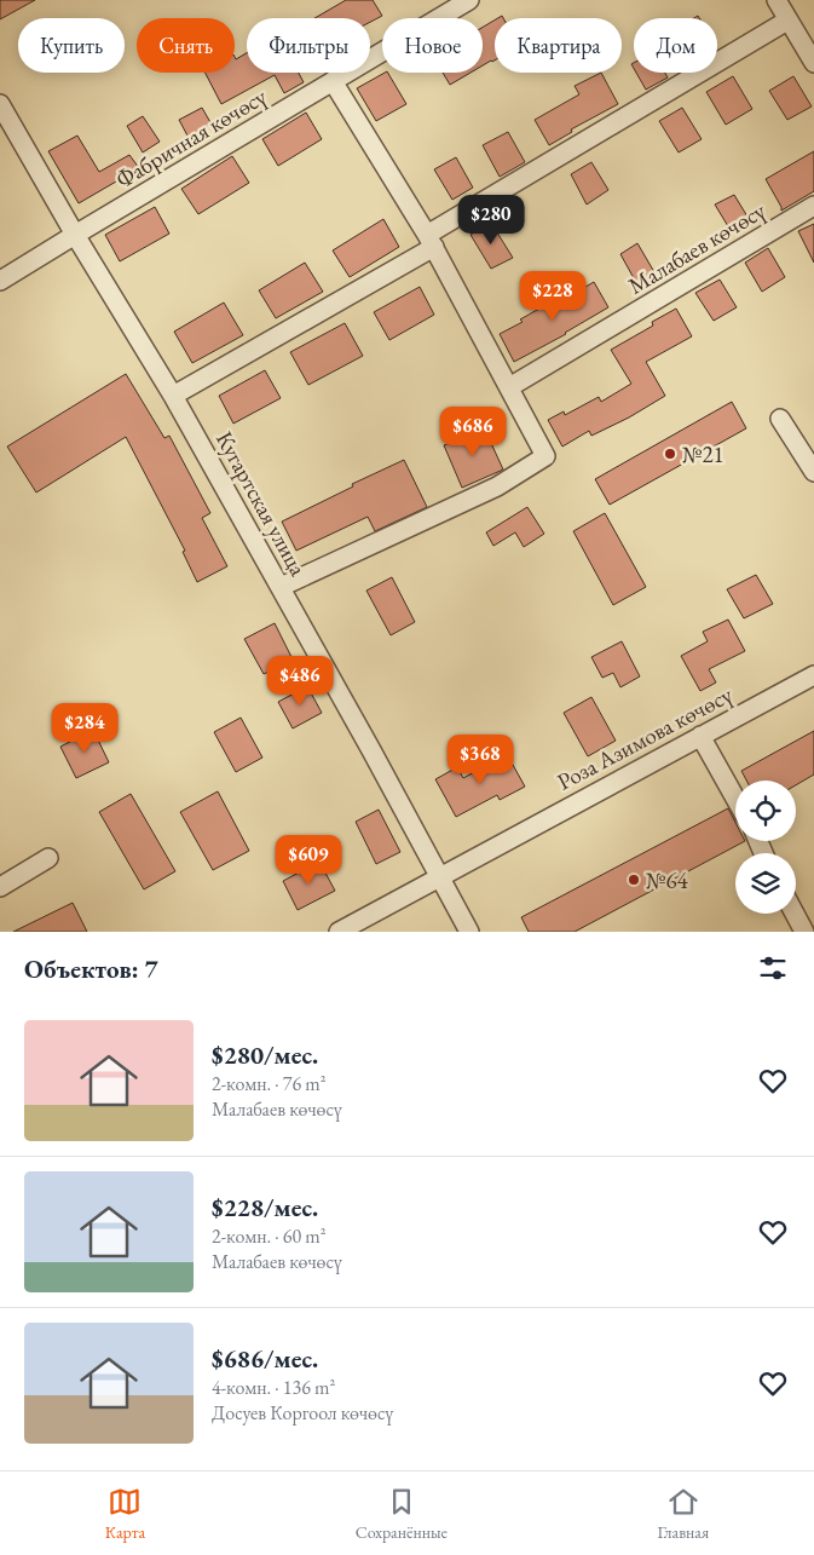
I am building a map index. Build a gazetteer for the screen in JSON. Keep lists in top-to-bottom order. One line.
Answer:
{"streets":{"street":["Фабричная көчөсү","Малабаев көчөсү","Кугартская улица","Роза Азимова көчөсү"]},"crossings":[["Фабричная көчөсү","Кугартская улица"],["Кугартская улица","Роза Азимова көчөсү"]],"places":["№21","№64"],"page":{"chip":["Купить","Снять","Фильтры","Новое","Квартира","Дом"],"price":["$280","$228","$686","$486","$284","$368","$609"],"heading":"Объектов: 7","list":[{"name":"$280/мес.","note":"2-комн. · 76 m² · Малабаев көчөсү"},{"name":"$228/мес.","note":"2-комн. · 60 m² · Малабаев көчөсү"},{"name":"$686/мес.","note":"4-комн. · 136 m² · Досуев Коргоол көчөсү"}],"tabs":["Карта","Сохранённые","Главная"]}}
